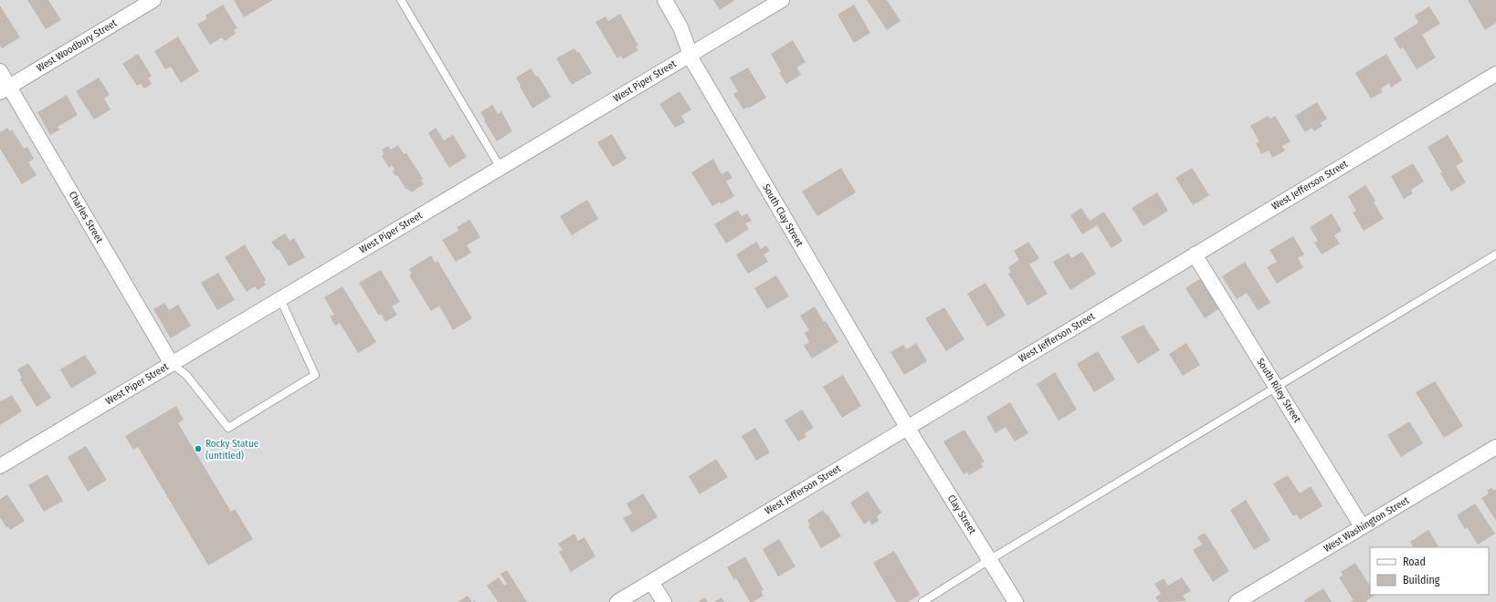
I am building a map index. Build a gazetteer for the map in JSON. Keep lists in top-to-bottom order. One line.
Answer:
{"streets":{"street":["West Woodbury Street","West Piper Street","West Jefferson Street","South Clay Street","Charles Street","South Riley Street","Clay Street","West Washington Street"]},"crossings":[["West Woodbury Street","Charles Street"],["West Piper Street","South Clay Street"],["West Piper Street","Charles Street"],["West Jefferson Street","South Clay Street"],["West Jefferson Street","South Riley Street"],["West Jefferson Street","Clay Street"],["South Clay Street","Clay Street"],["South Riley Street","West Washington Street"]],"places":["Rocky Statue (untitled)"],"legend":["Road","Building"]}
